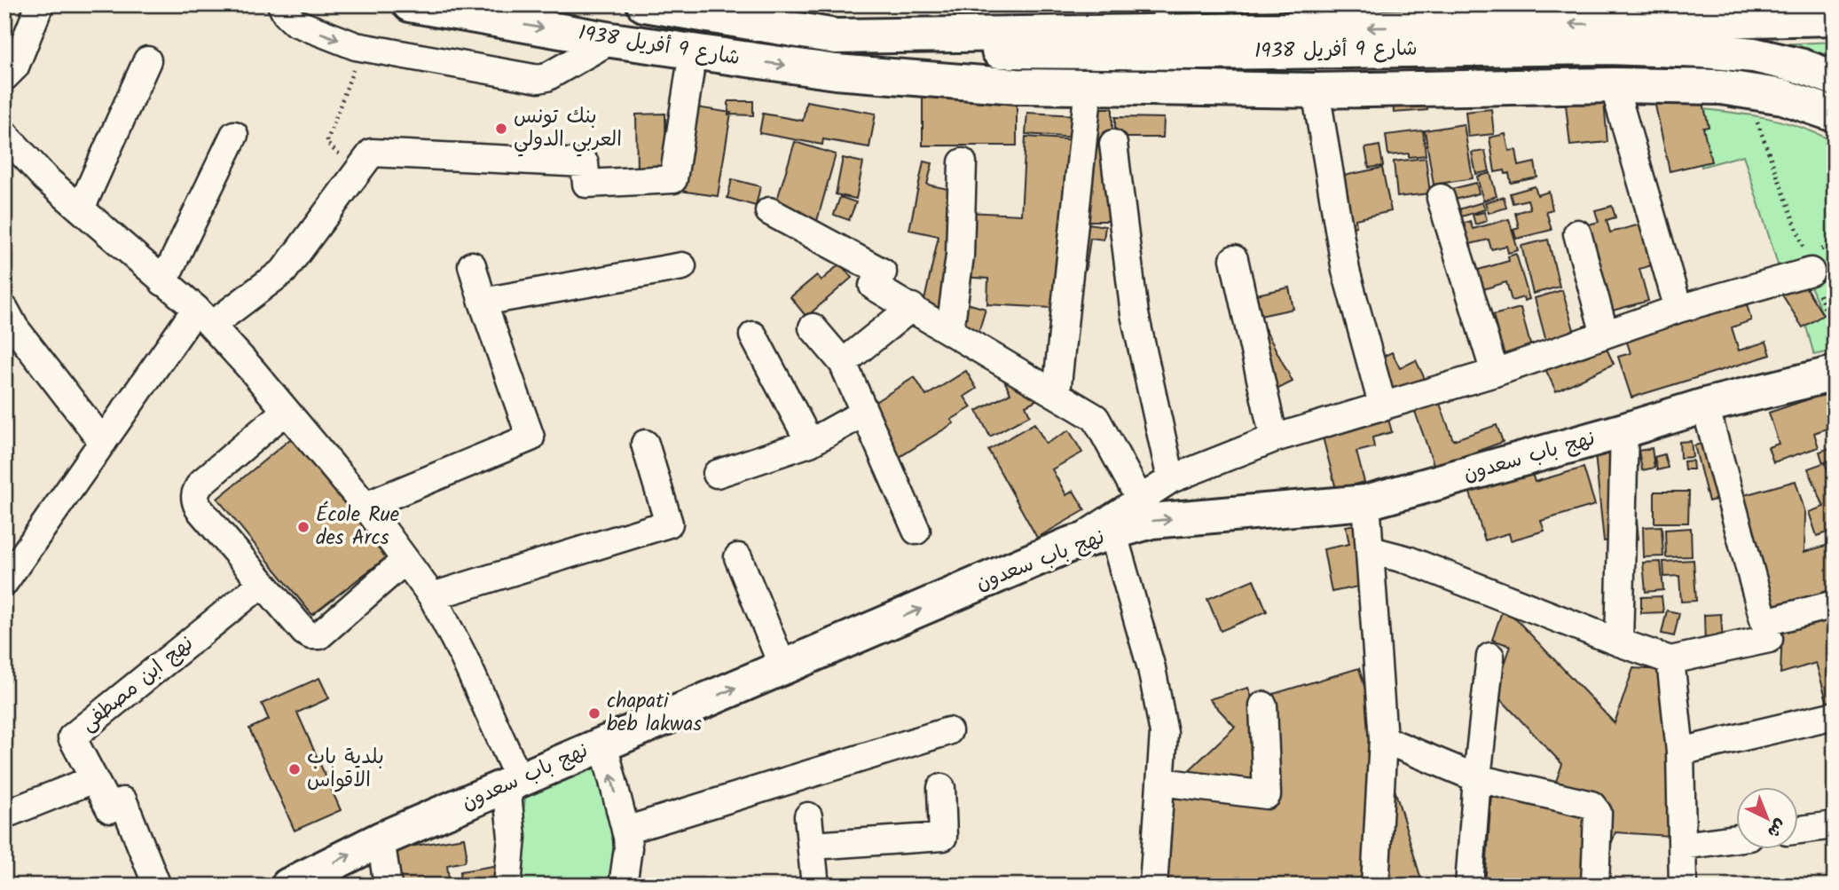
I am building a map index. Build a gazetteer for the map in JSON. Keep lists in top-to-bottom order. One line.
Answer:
{"streets":{"main road":["شارع 9 أفريل 1938","نهج باب سعدون"],"street":["نهج ابن مصطفى"]},"one_way":["نهج باب سعدون"],"places":["بنك تونس العربي الدولي","École Rue des Arcs","chapati beb lakwas","بلدية باب الاقواس"],"north":"bottom right"}
